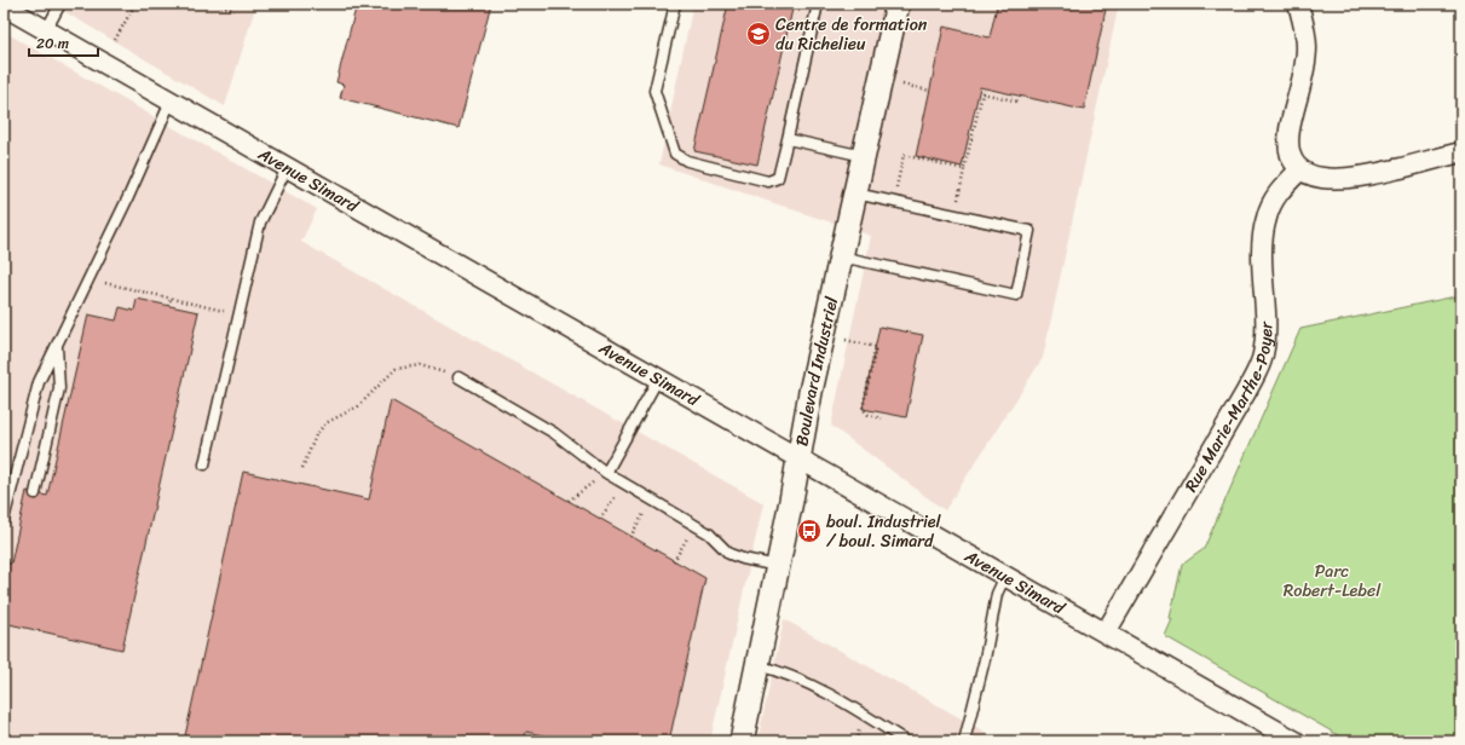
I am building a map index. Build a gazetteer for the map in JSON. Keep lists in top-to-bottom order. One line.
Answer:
{"streets":{"street":["Avenue Simard","Boulevard Industriel","Rue Marie-Marthe-Poyer"]},"crossings":[["Avenue Simard","Boulevard Industriel"],["Avenue Simard","Rue Marie-Marthe-Poyer"]],"parks":["Parc Robert-Lebel"],"places":{"school or university":["Centre de formation du Richelieu"],"bus stop":["boul. Industriel / boul. Simard"]},"scale_bar":"20 m"}
